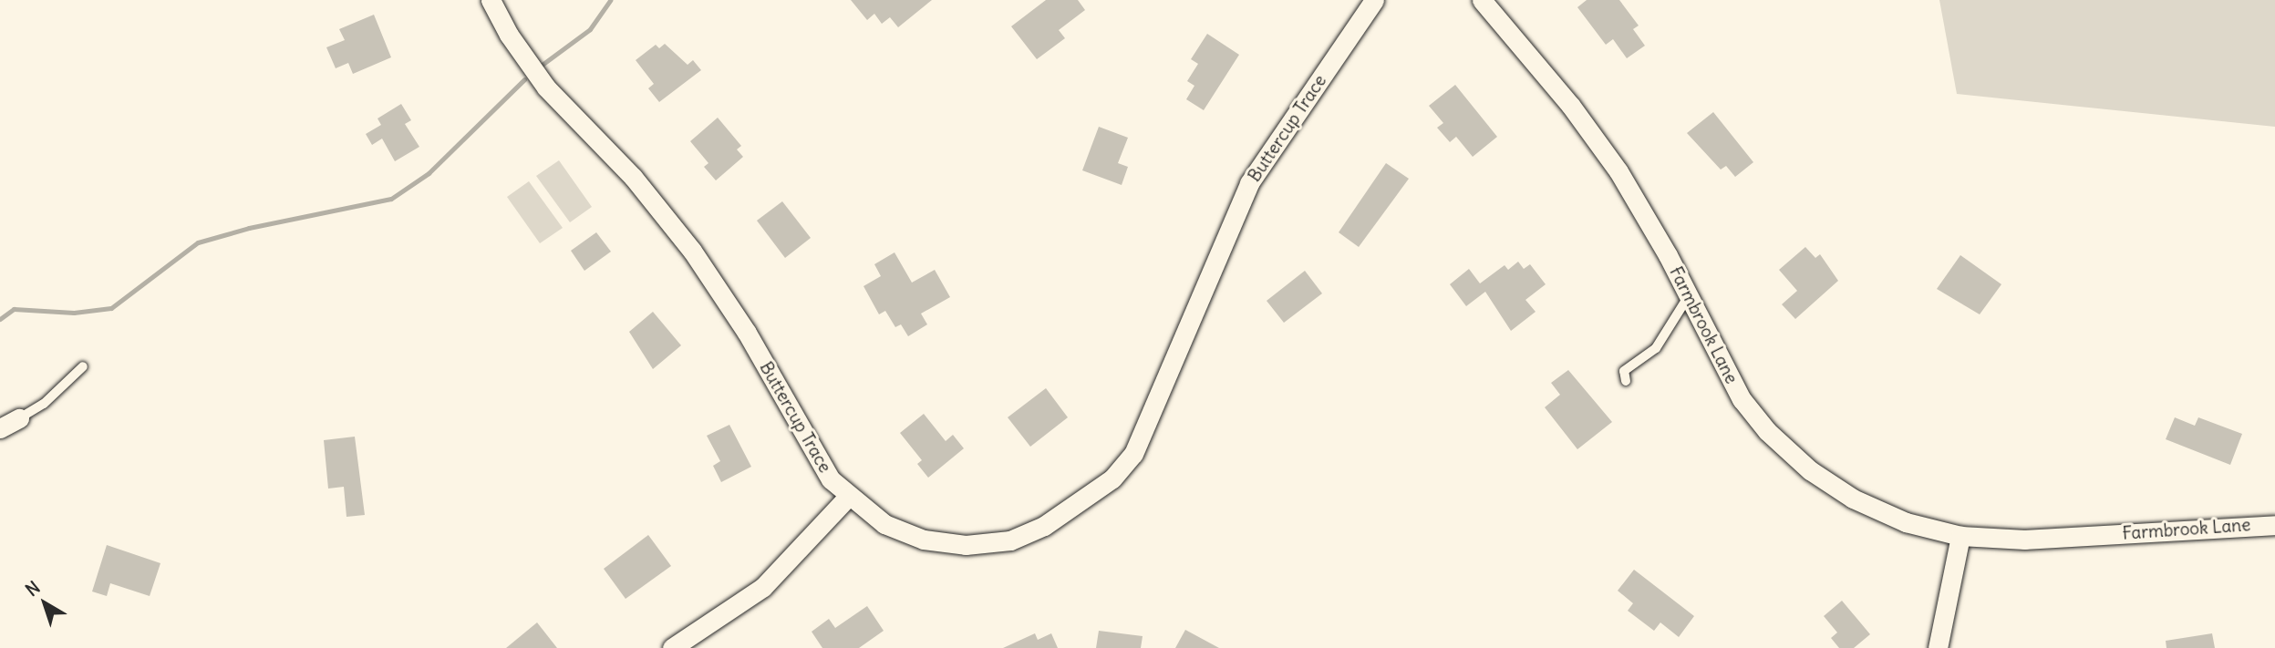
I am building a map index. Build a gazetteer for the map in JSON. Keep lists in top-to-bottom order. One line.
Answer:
{"streets":{"street":["Buttercup Trace","Farmbrook Lane"]},"north":"top left"}
